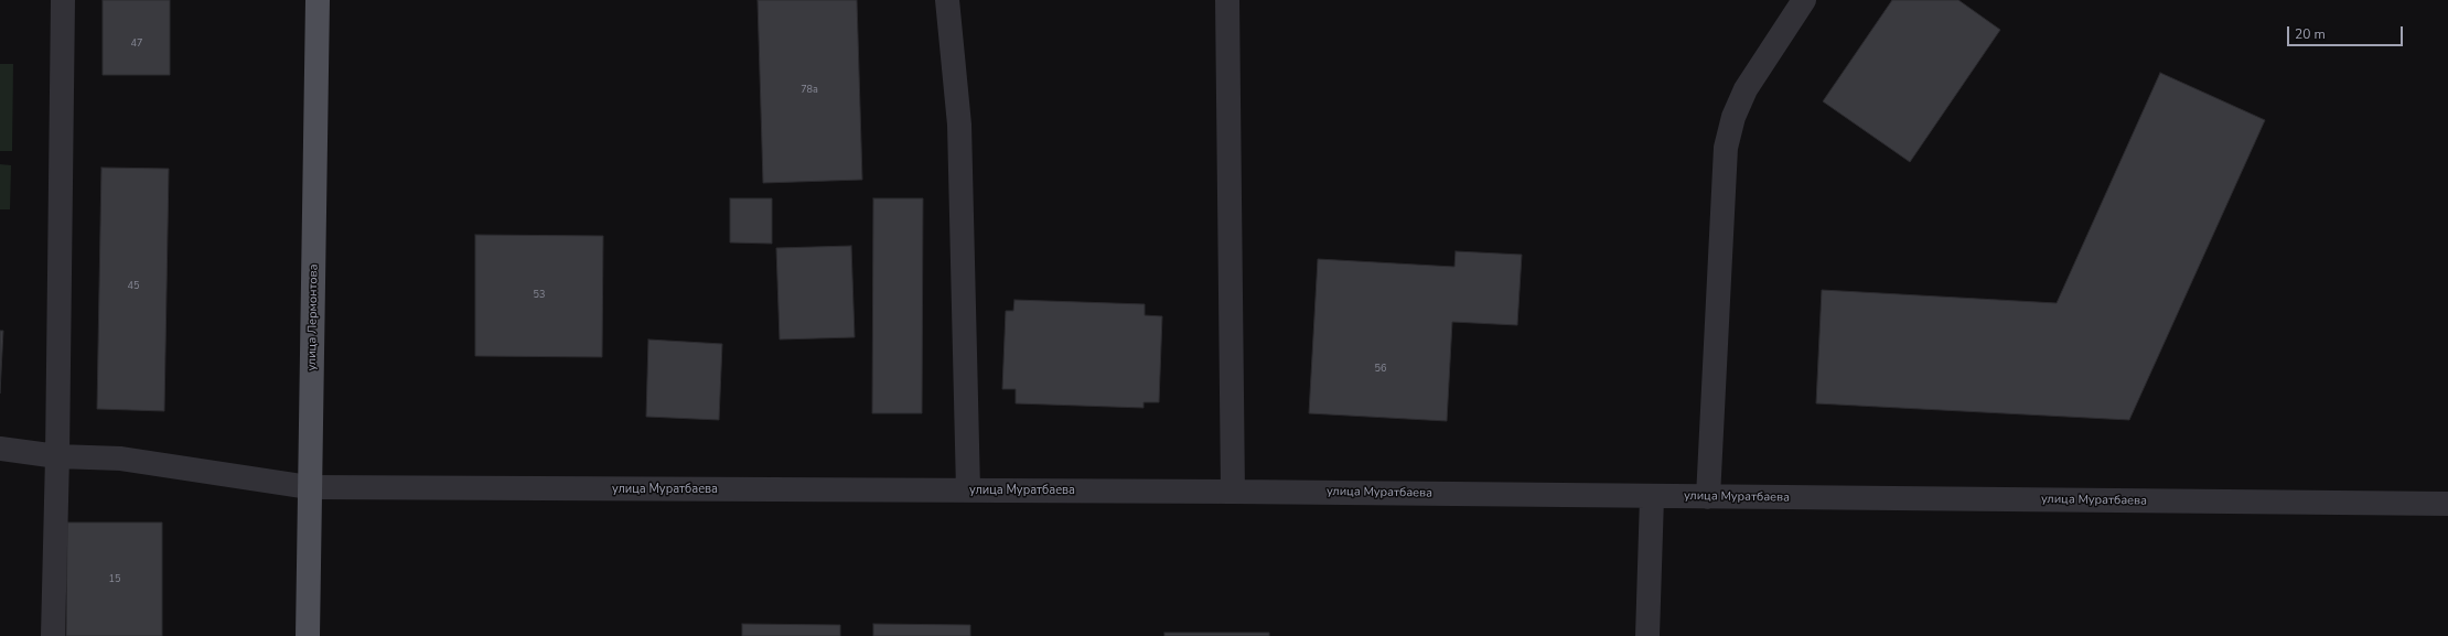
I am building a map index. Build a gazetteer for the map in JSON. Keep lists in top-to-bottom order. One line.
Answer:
{"streets":{"main road":["улица Лермонтова"],"street":["улица Муратбаева"]},"crossings":[["улица Лермонтова","улица Муратбаева"]],"house_numbers":["47","78а","45","53","56","15"],"scale_bar":"20 m"}
